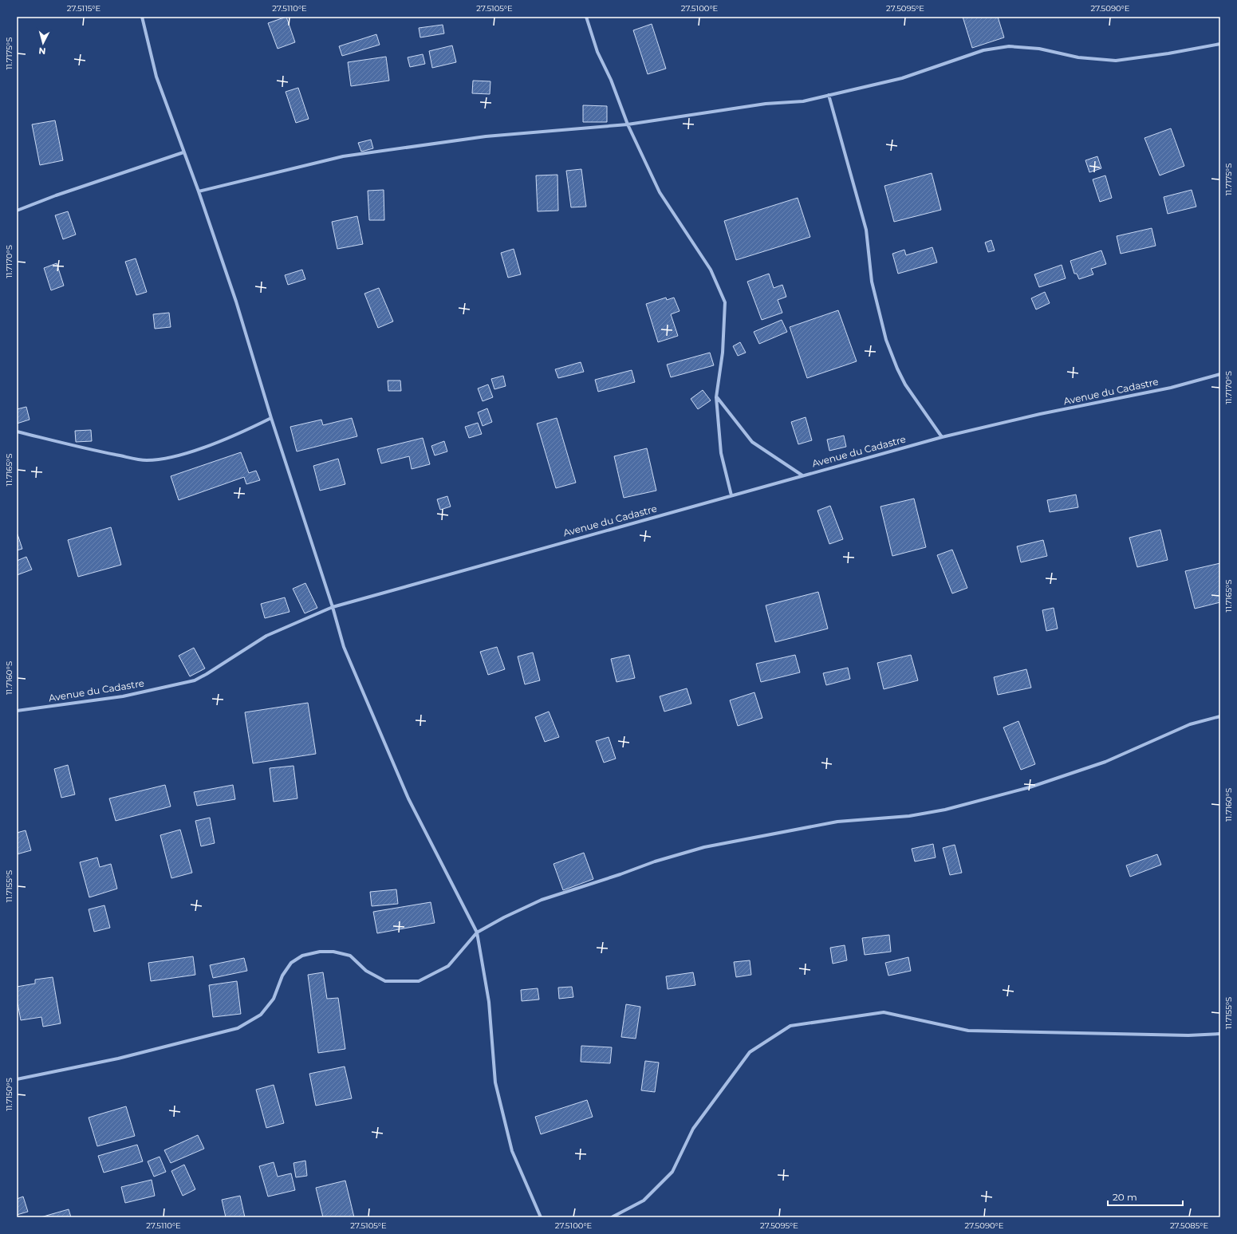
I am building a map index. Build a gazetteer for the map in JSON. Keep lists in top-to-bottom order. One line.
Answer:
{"streets":{"street":["Avenue du Cadastre"]},"scale_bar":"20 m","north":"bottom","coordinates":["27.5115°E","27.5110°E","27.5105°E","27.5100°E","27.5095°E","27.5090°E","11.7175°S","11.7170°S","11.7165°S","11.7160°S","11.7155°S","11.7150°S","27.5085°E"]}
